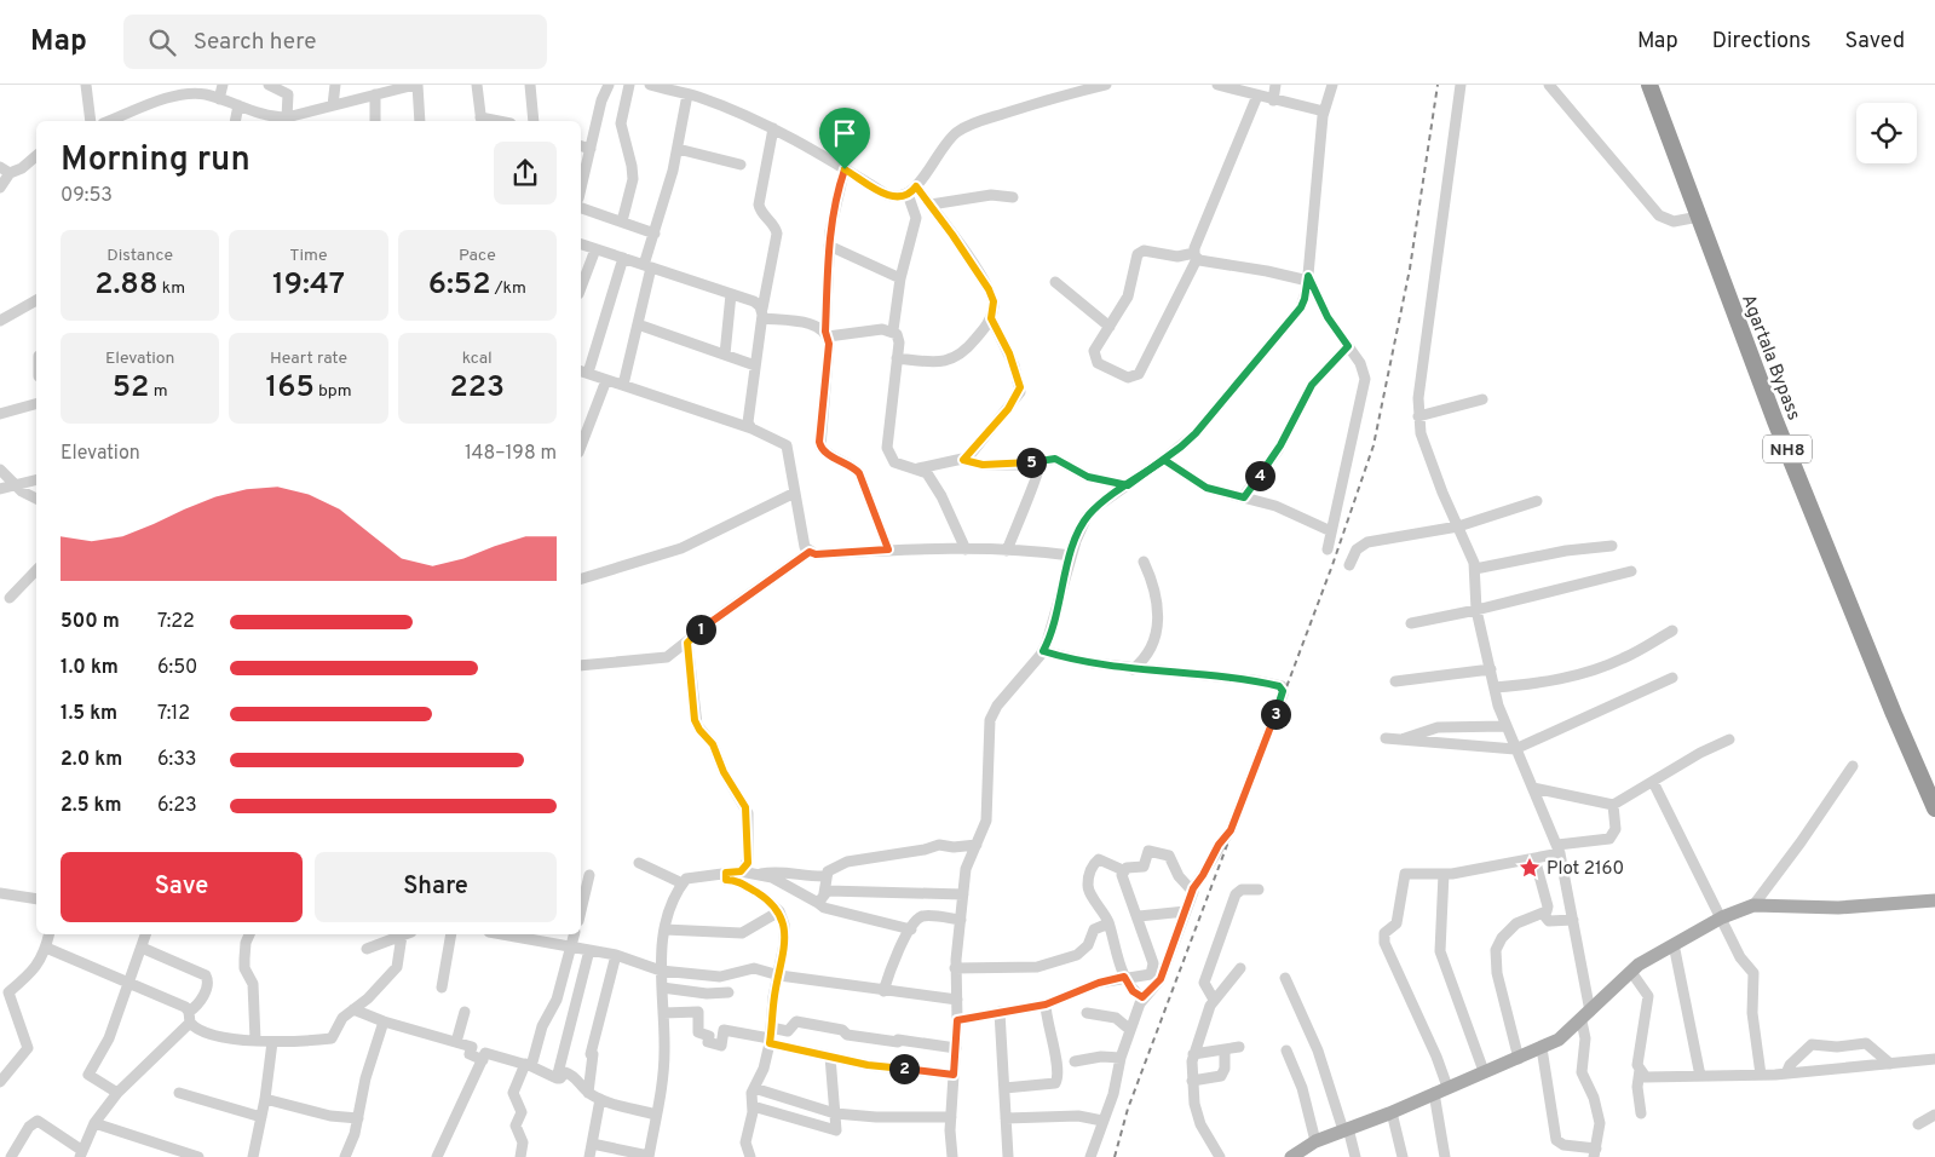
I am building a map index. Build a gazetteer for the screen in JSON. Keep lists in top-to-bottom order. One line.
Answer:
{"streets":{"highway":["Agartala Bypass","NH8"]},"places":{"place":["Plot 2160"]},"page":{"header":"Map","search":"Search here","nav":["Map","Directions","Saved"],"heading":["Morning run","09:53"],"stats":[["Distance","2.88 km"],["Time","19:47"],["Pace","6:52 /km"],["Elevation","52 m"],["Heart rate","165 bpm"],["kcal","223"]],"chart":["Elevation","148–198 m"],"pins":["5","4","1","3","2"],"list":[{"name":"500 m","note":"7:22"},{"name":"1.0 km","note":"6:50"},{"name":"1.5 km","note":"7:12"},{"name":"2.0 km","note":"6:33"},{"name":"2.5 km","note":"6:23"}],"buttons":["Save","Share"]}}
